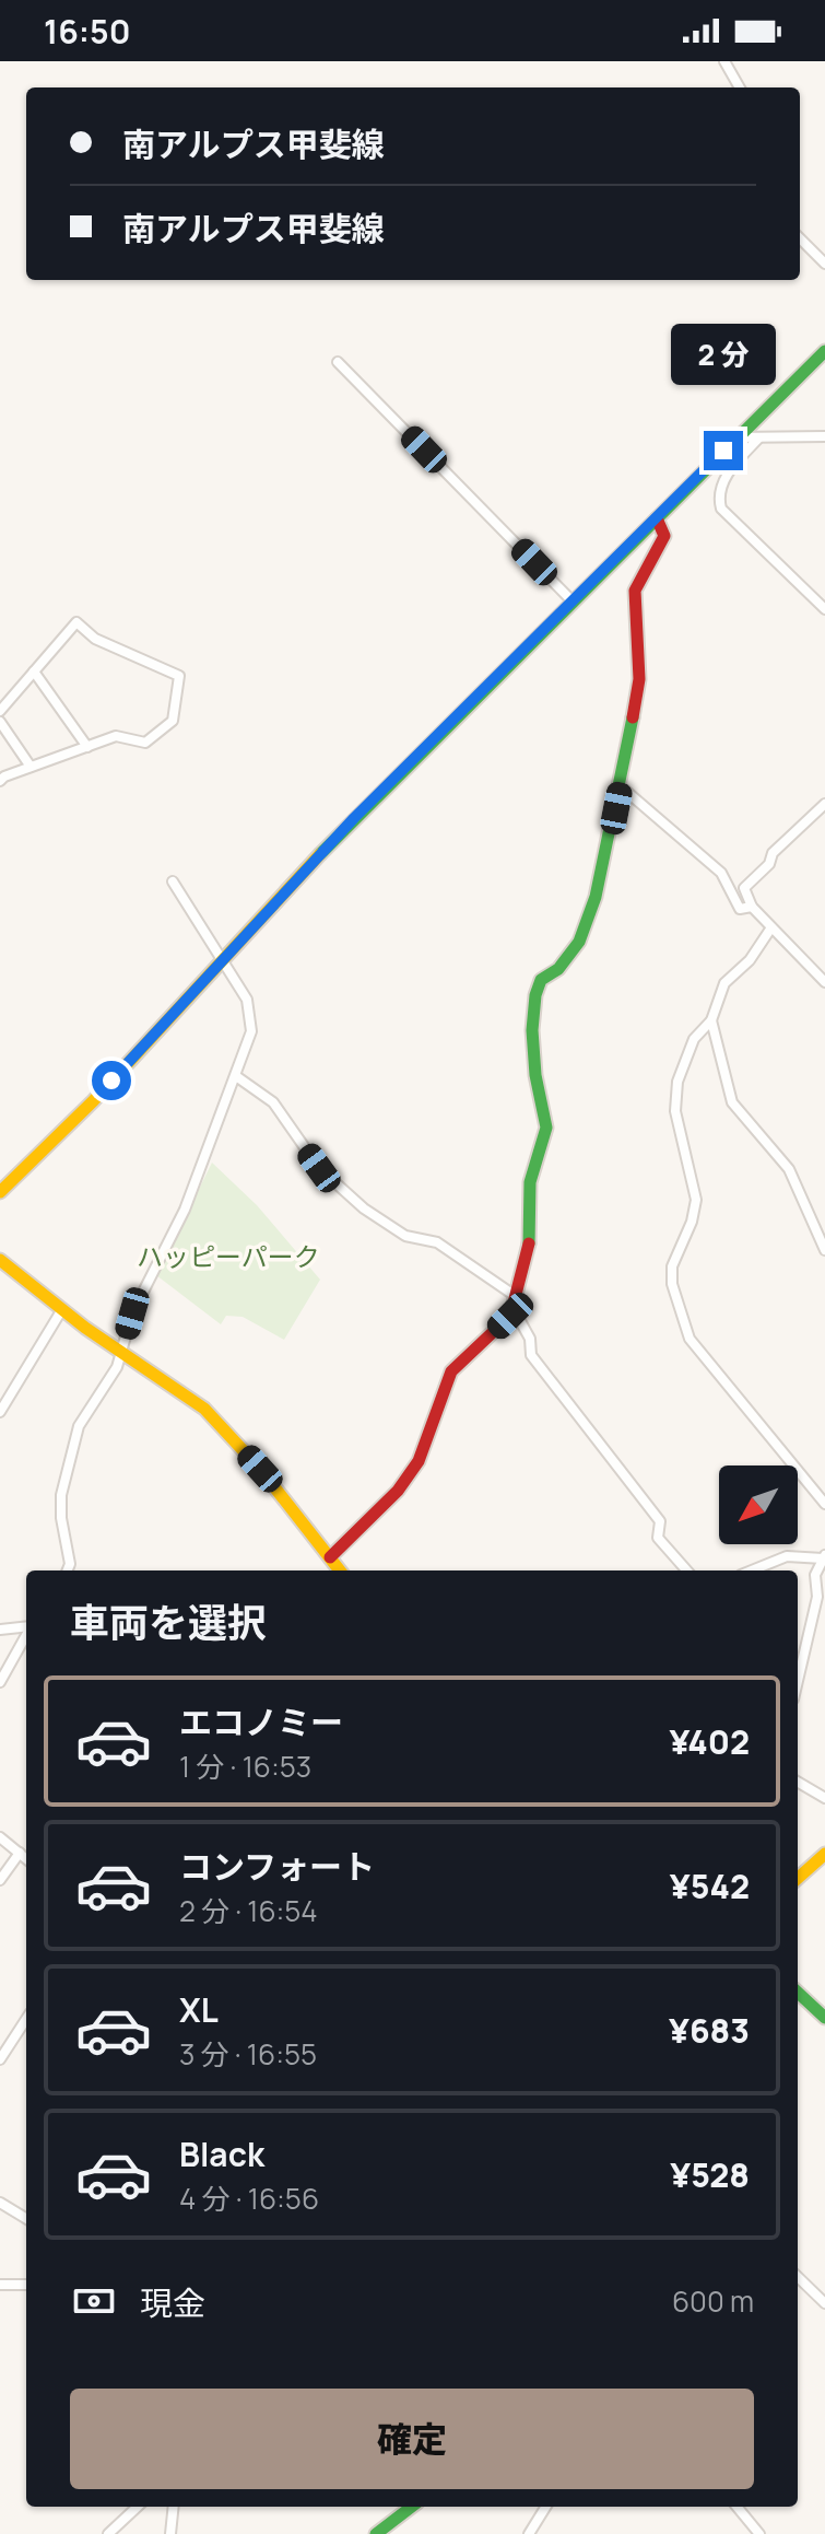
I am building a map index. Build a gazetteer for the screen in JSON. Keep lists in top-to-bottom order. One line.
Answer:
{"parks":["ハッピーパーク"],"north":"bottom left","page":{"status":"16:50","banner":["南アルプス甲斐線","南アルプス甲斐線"],"bubble":"2 分","heading":"車両を選択","list":[{"name":"エコノミー","note":"1 分 · 16:53","value":"¥402"},{"name":"コンフォート","note":"2 分 · 16:54","value":"¥542"},{"name":"XL","note":"3 分 · 16:55","value":"¥683"},{"name":"Black","note":"4 分 · 16:56","value":"¥528"}],"pay":["現金","600 m"],"buttons":"確定"}}
